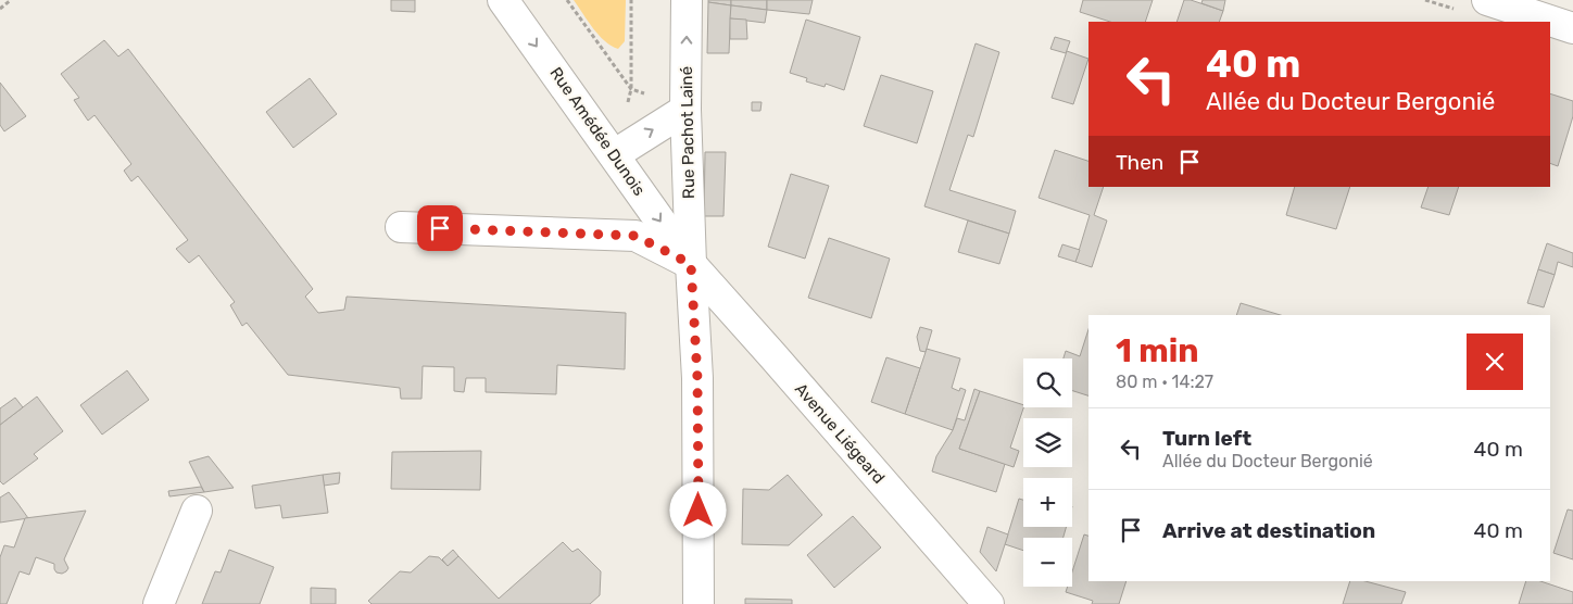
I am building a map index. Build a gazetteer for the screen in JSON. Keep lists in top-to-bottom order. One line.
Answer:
{"streets":{"street":["Rue Amédée Dunois","Rue Pachot Lainé","Avenue Liégeard"]},"crossings":[["Rue Amédée Dunois","Rue Pachot Lainé"],["Rue Amédée Dunois","Avenue Liégeard"],["Rue Pachot Lainé","Avenue Liégeard"]],"one_way":["Rue Amédée Dunois"],"page":{"turn":["40 m","Allée du Docteur Bergonié"],"then":"Then","heading":["1 min","80 m · 14:27"],"map_buttons":["+","−"],"list":[{"name":"Turn left","note":"Allée du Docteur Bergonié","value":"40 m"},{"name":"Arrive at destination","value":"40 m"}]}}
